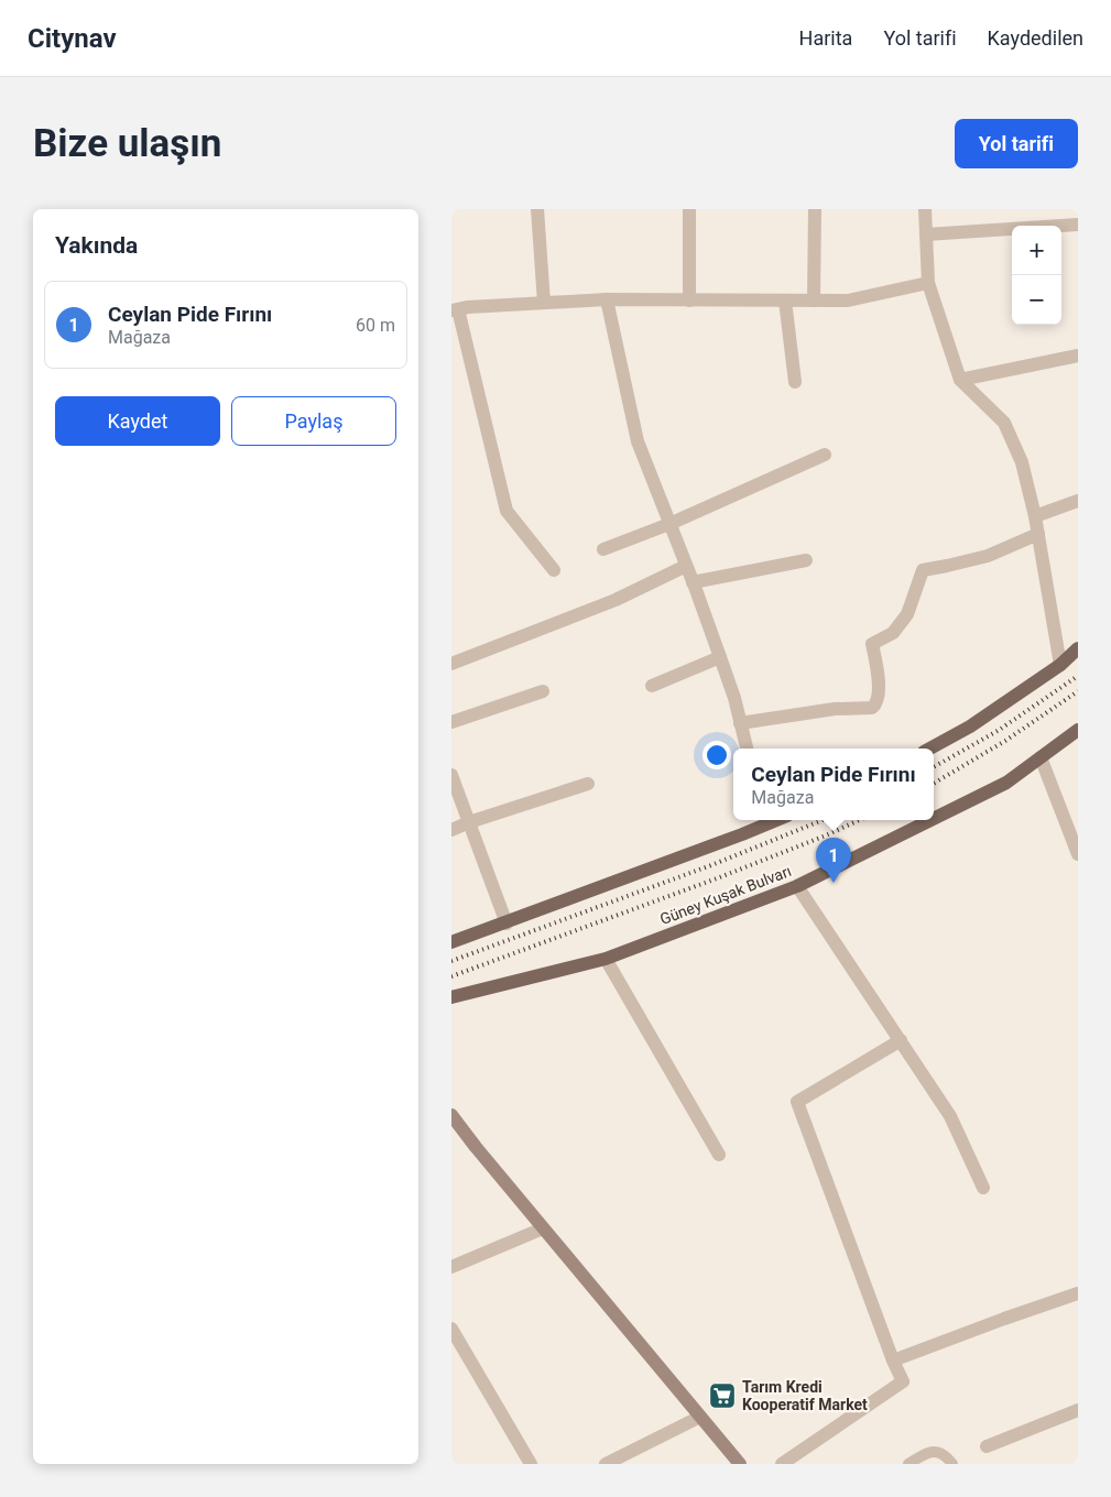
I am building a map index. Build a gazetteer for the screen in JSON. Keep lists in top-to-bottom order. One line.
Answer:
{"streets":{"main road":["Güney Kuşak Bulvarı"]},"places":{"supermarket":["Tarım Kredi Kooperatif Market"]},"page":{"header":"Citynav","nav":["Harita","Yol tarifi","Kaydedilen"],"buttons":["Yol tarifi",["Kaydet","Paylaş"]],"title":"Bize ulaşın","heading":"Yakında","map_buttons":["+","−"],"list":[{"mark":"1","name":"Ceylan Pide Fırını","note":"Mağaza","value":"60 m"}],"popup":["Ceylan Pide Fırını","Mağaza"],"pins":"1"}}
